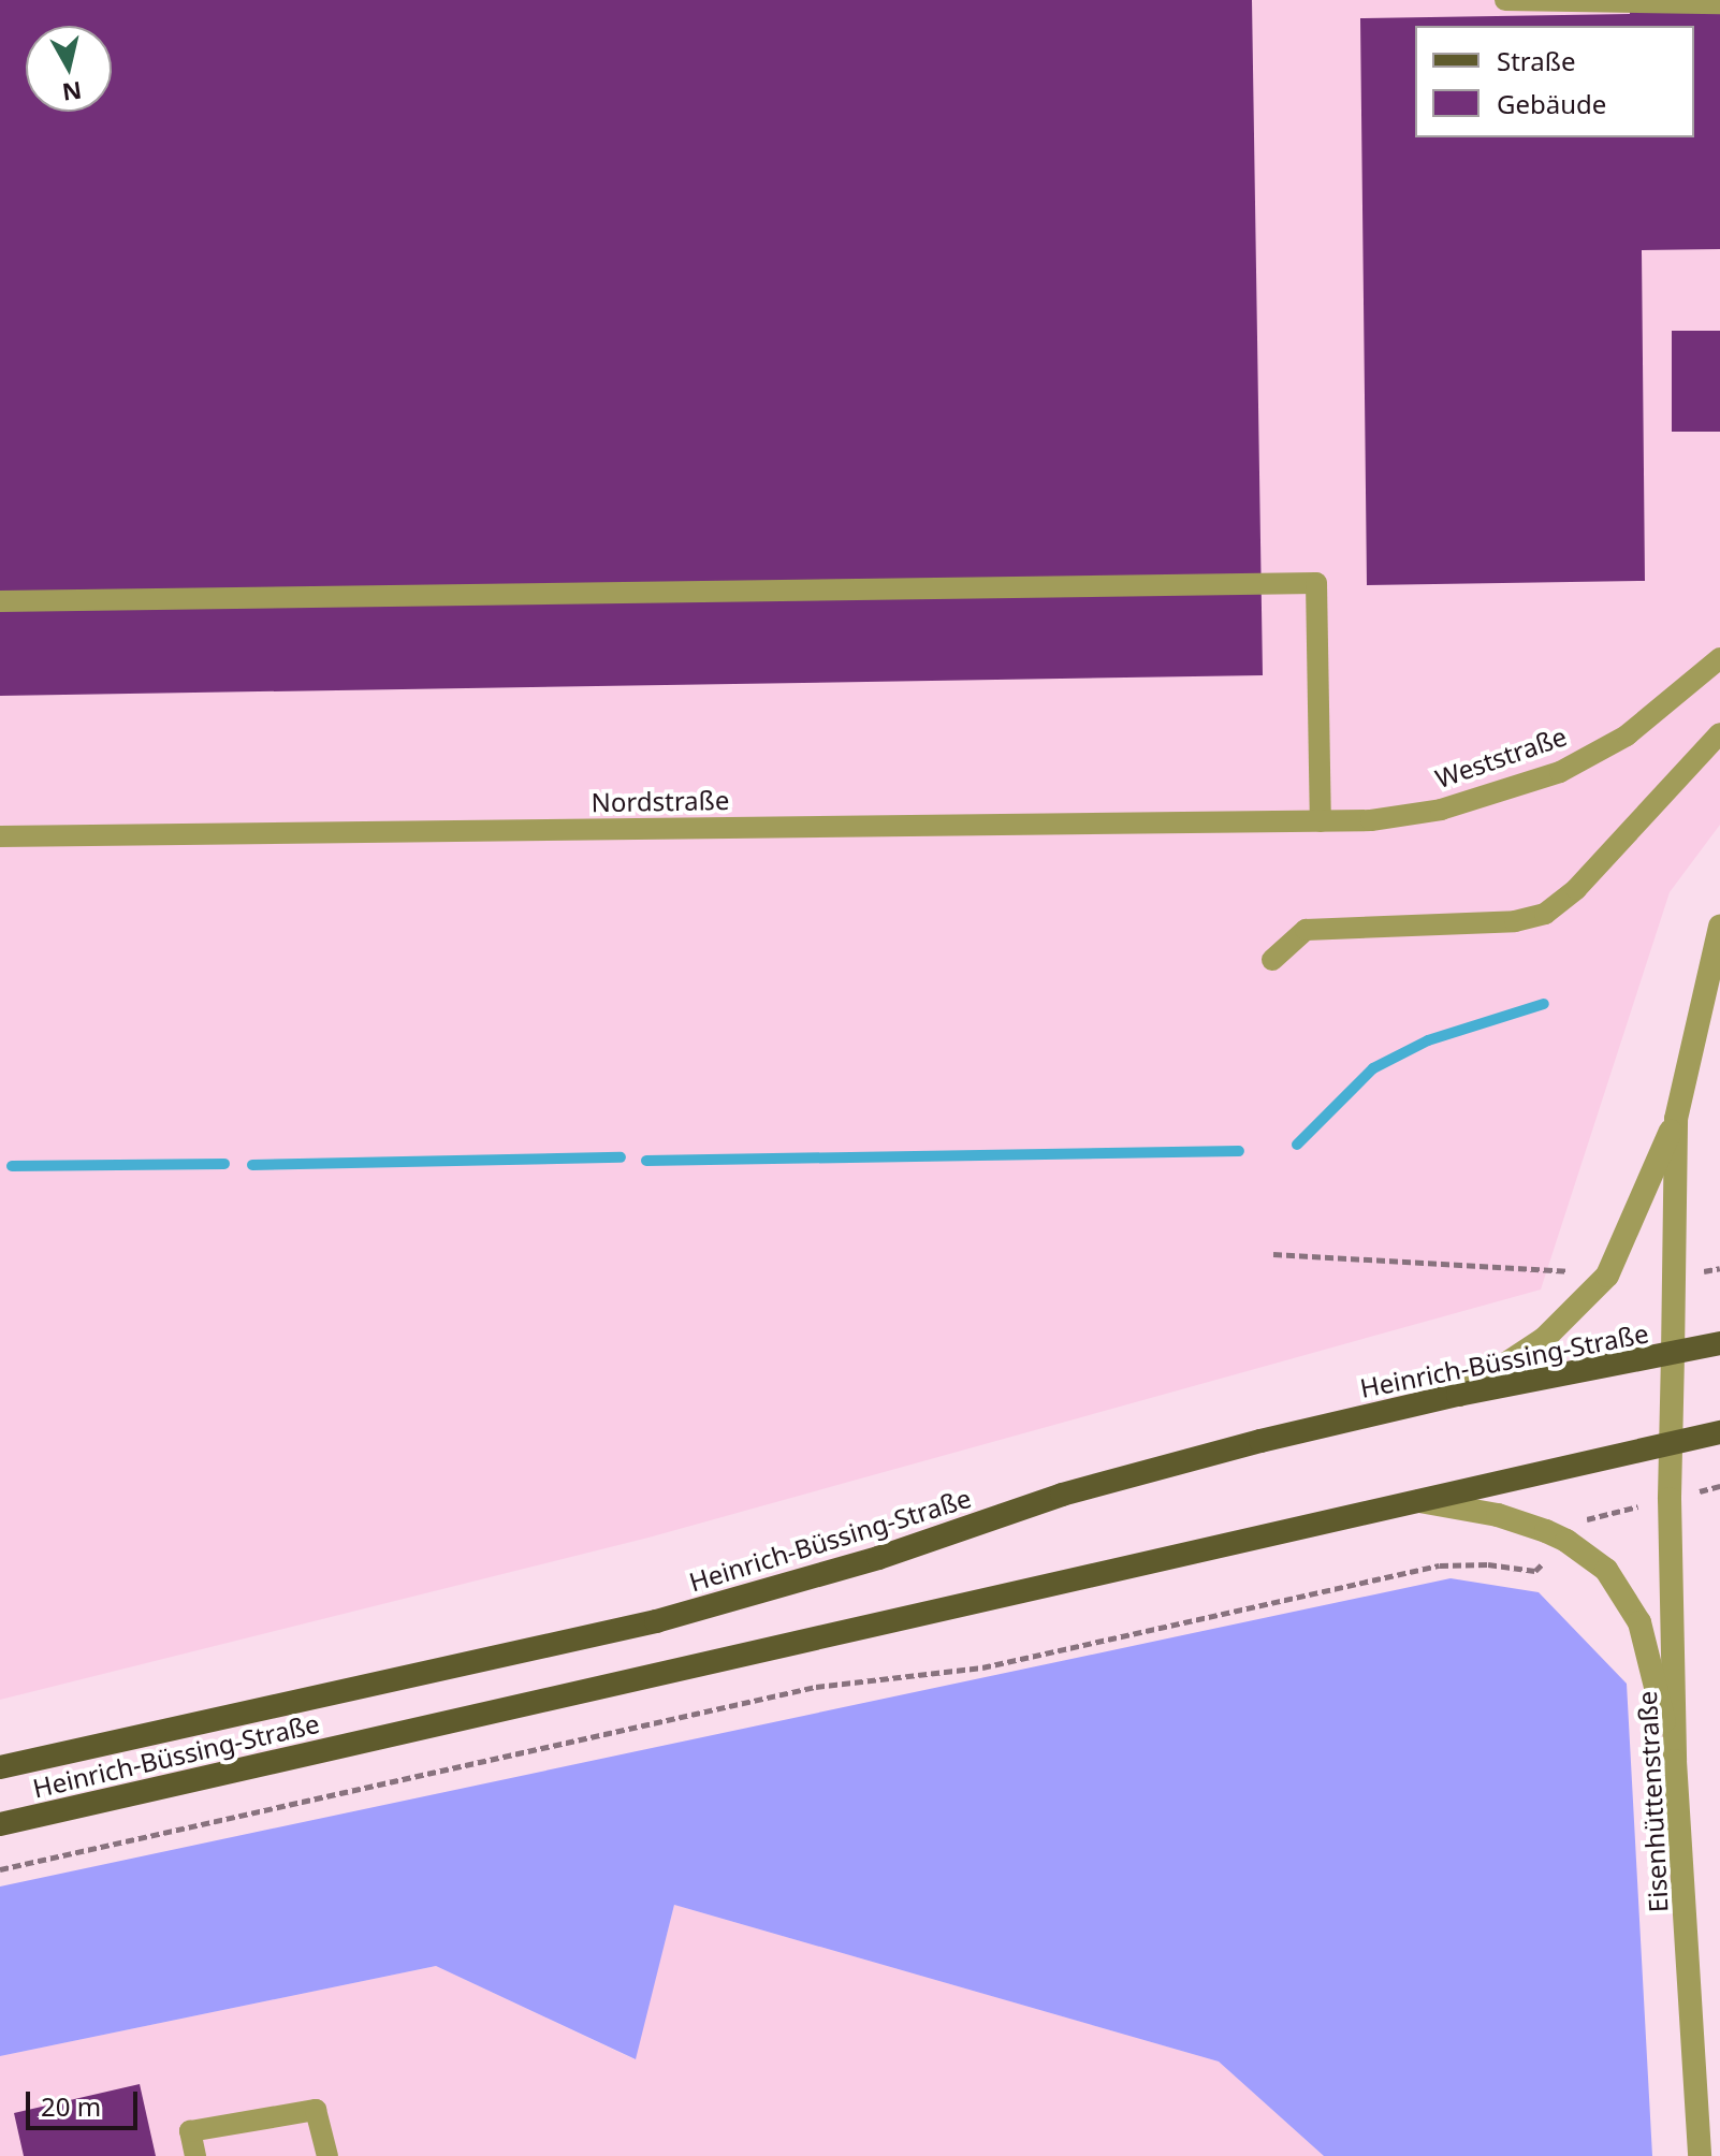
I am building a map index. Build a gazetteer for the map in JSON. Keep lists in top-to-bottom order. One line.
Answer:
{"streets":{"main road":["Heinrich-Büssing-Straße"],"street":["Eisenhüttenstraße"],"lane":["Weststraße","Nordstraße"]},"crossings":[["Weststraße","Nordstraße"],["Heinrich-Büssing-Straße","Eisenhüttenstraße"]],"legend":["Straße","Gebäude"],"scale_bar":"20 m","north":"bottom"}
